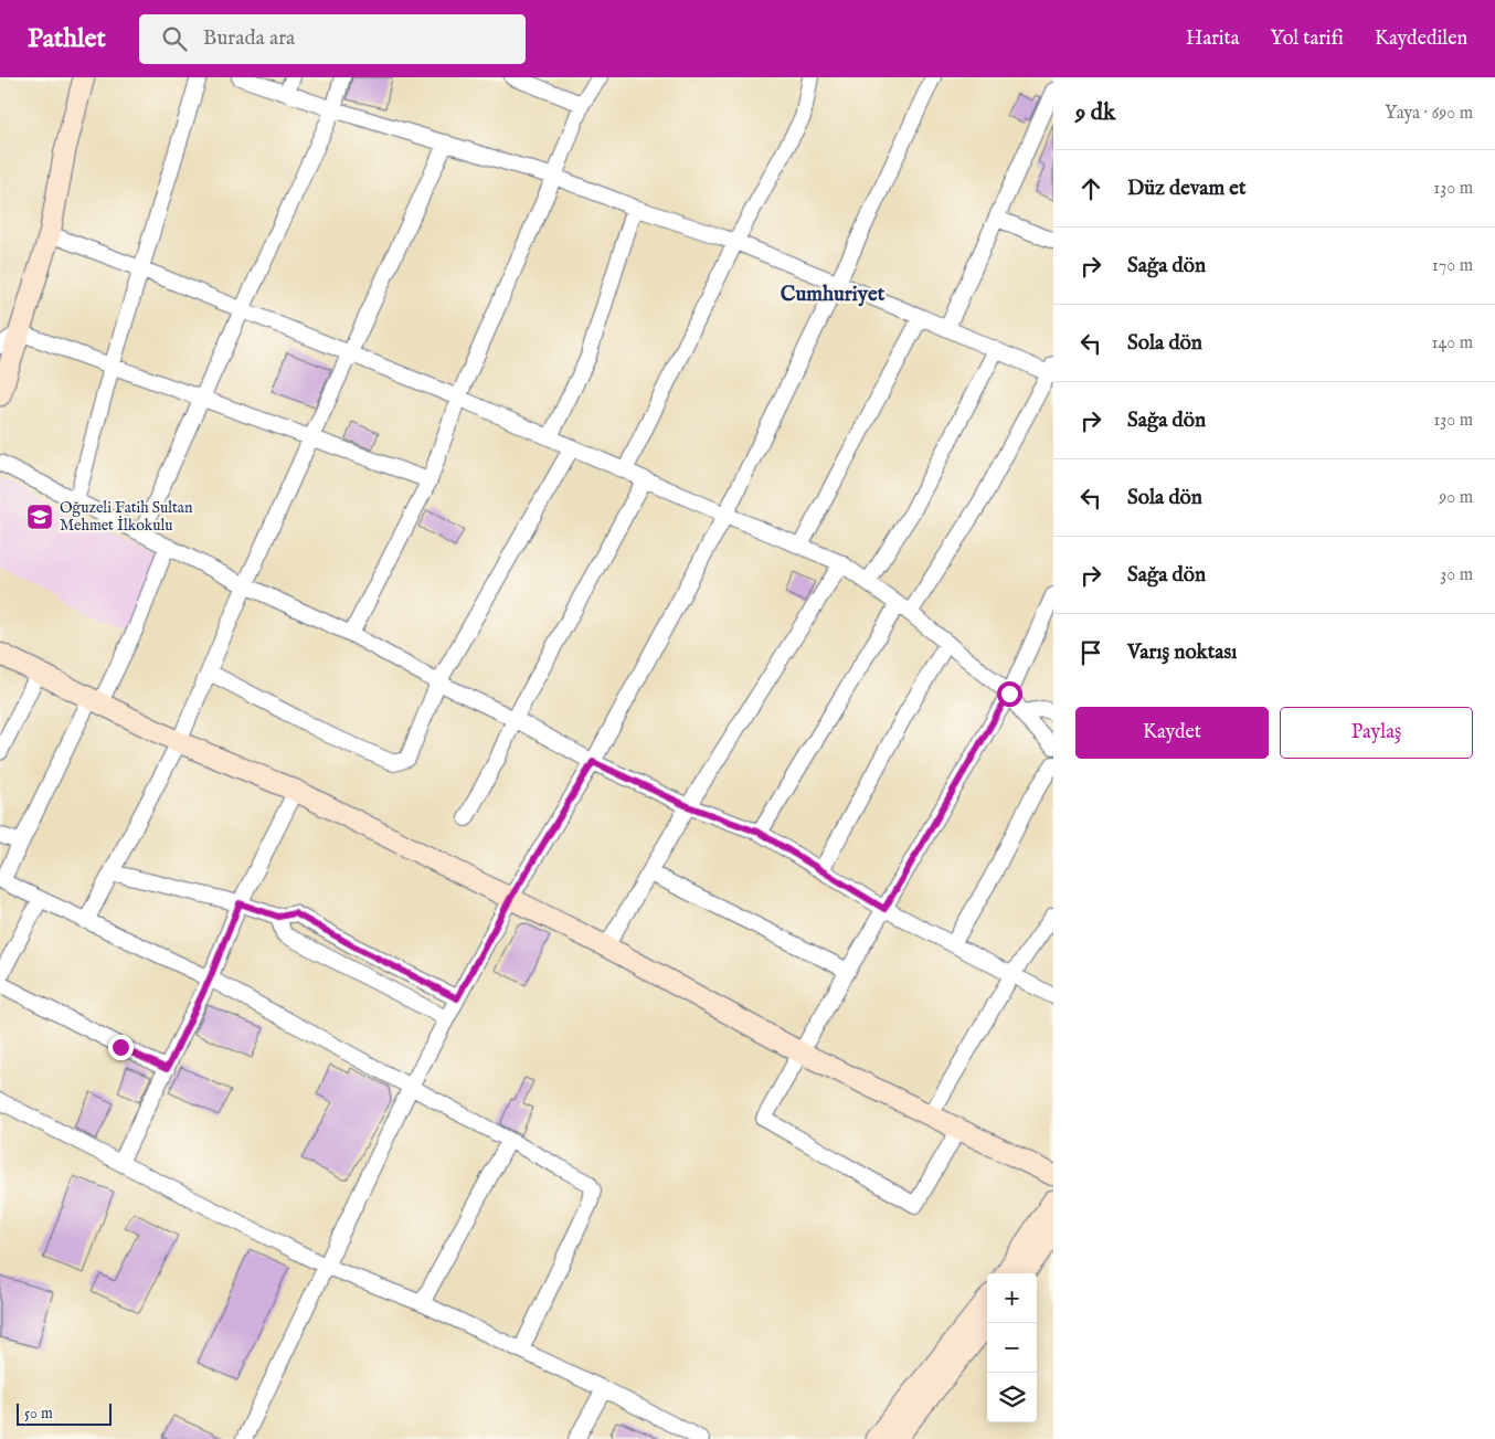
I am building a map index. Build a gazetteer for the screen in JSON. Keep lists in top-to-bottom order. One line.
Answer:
{"districts":["Cumhuriyet"],"places":{"school or university":["Oğuzeli Fatih Sultan Mehmet İlkokulu"]},"scale_bar":"50 m","page":{"header":"Pathlet","search":"Burada ara","nav":["Harita","Yol tarifi","Kaydedilen"],"heading":["9 dk","Yaya · 690 m"],"list":[["Düz devam et","130 m"],["Sağa dön","170 m"],["Sola dön","140 m"],["Sağa dön","130 m"],["Sola dön","90 m"],["Sağa dön","30 m"],"Varış noktası"],"buttons":["Kaydet","Paylaş"],"map_buttons":["+","−"],"scale":"50 m"}}
